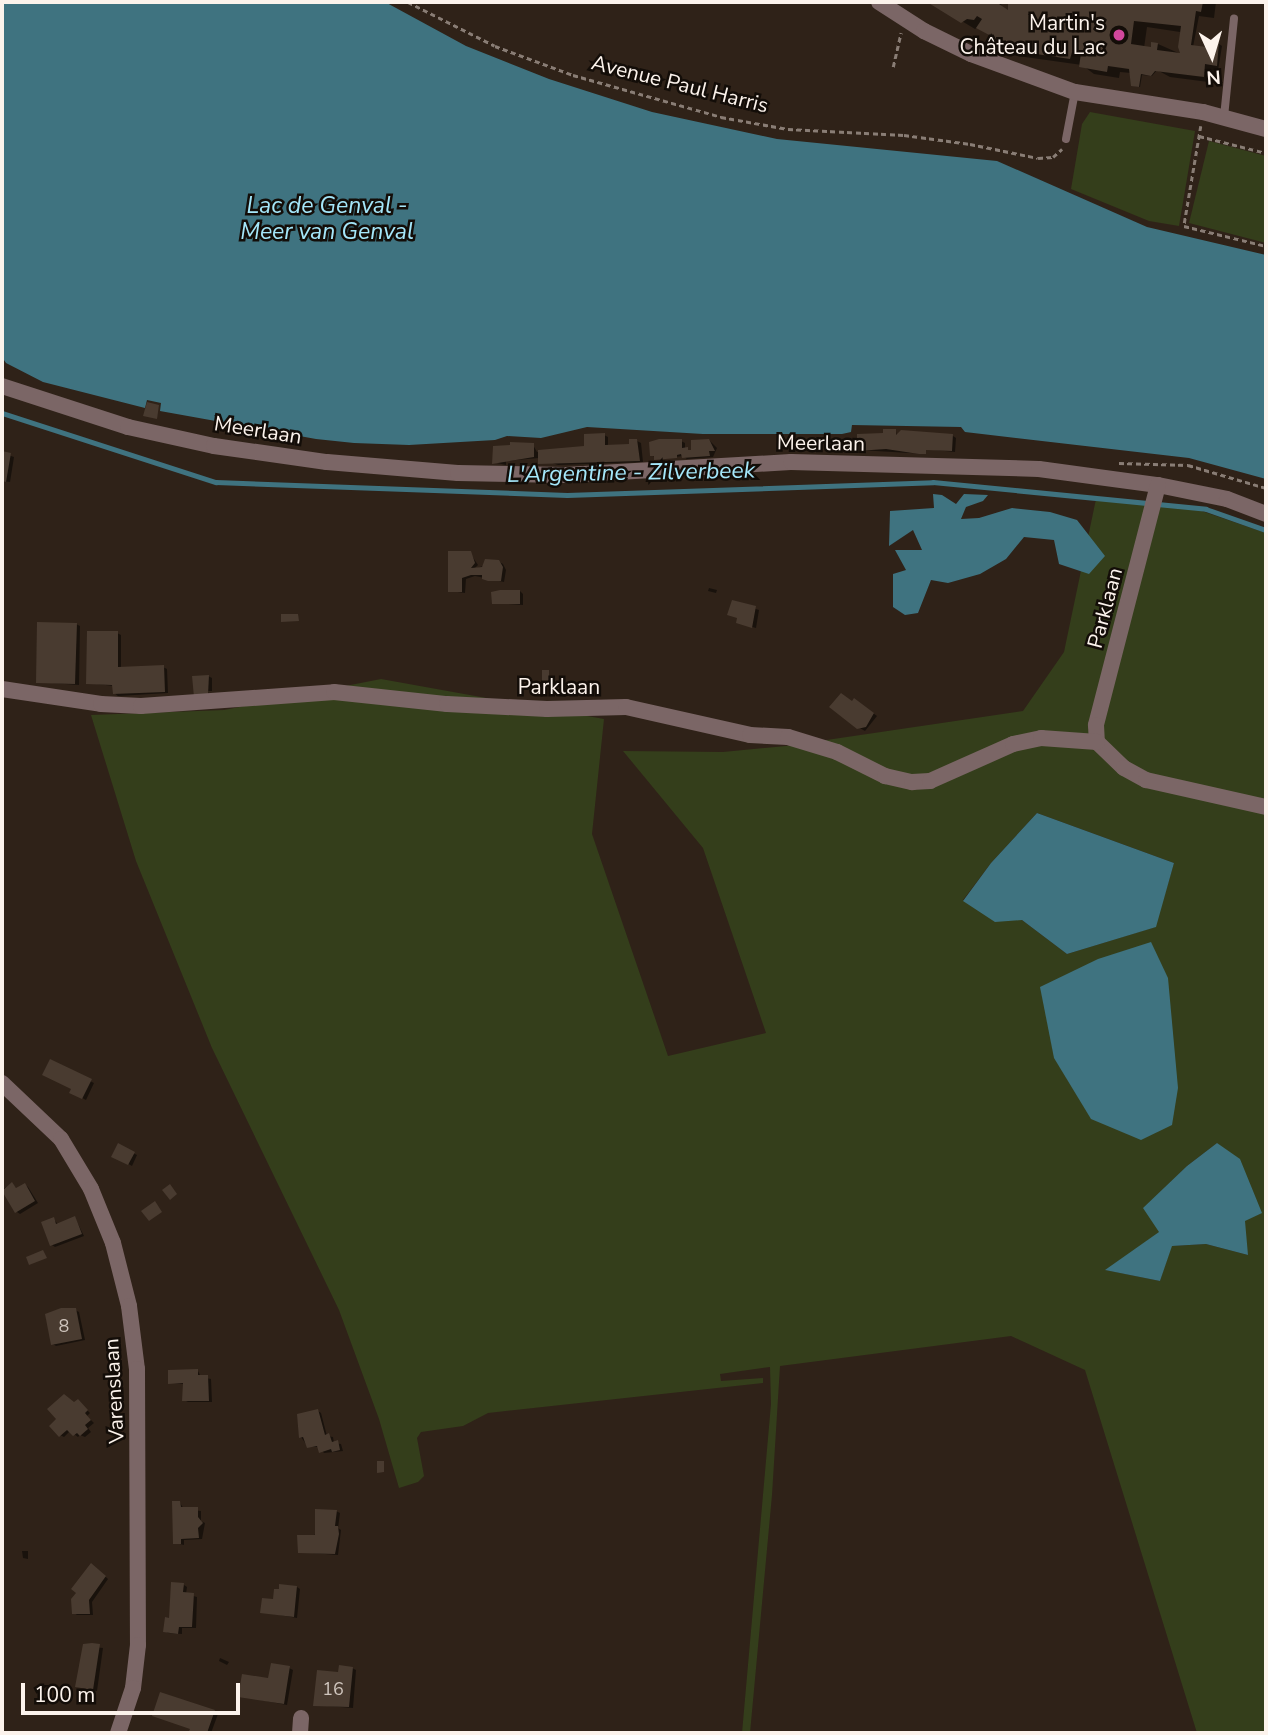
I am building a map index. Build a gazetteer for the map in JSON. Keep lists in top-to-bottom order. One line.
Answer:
{"streets":{"street":["Meerlaan","Parklaan","Varenslaan"],"path":["Avenue Paul Harris"]},"crossings":[["Meerlaan","Parklaan"]],"water":["Lac de Genval - Meer van Genval","L'Argentine - Zilverbeek"],"places":["Martin's Château du Lac"],"house_numbers":["8","16"],"scale_bar":"100 m","north":"bottom"}
